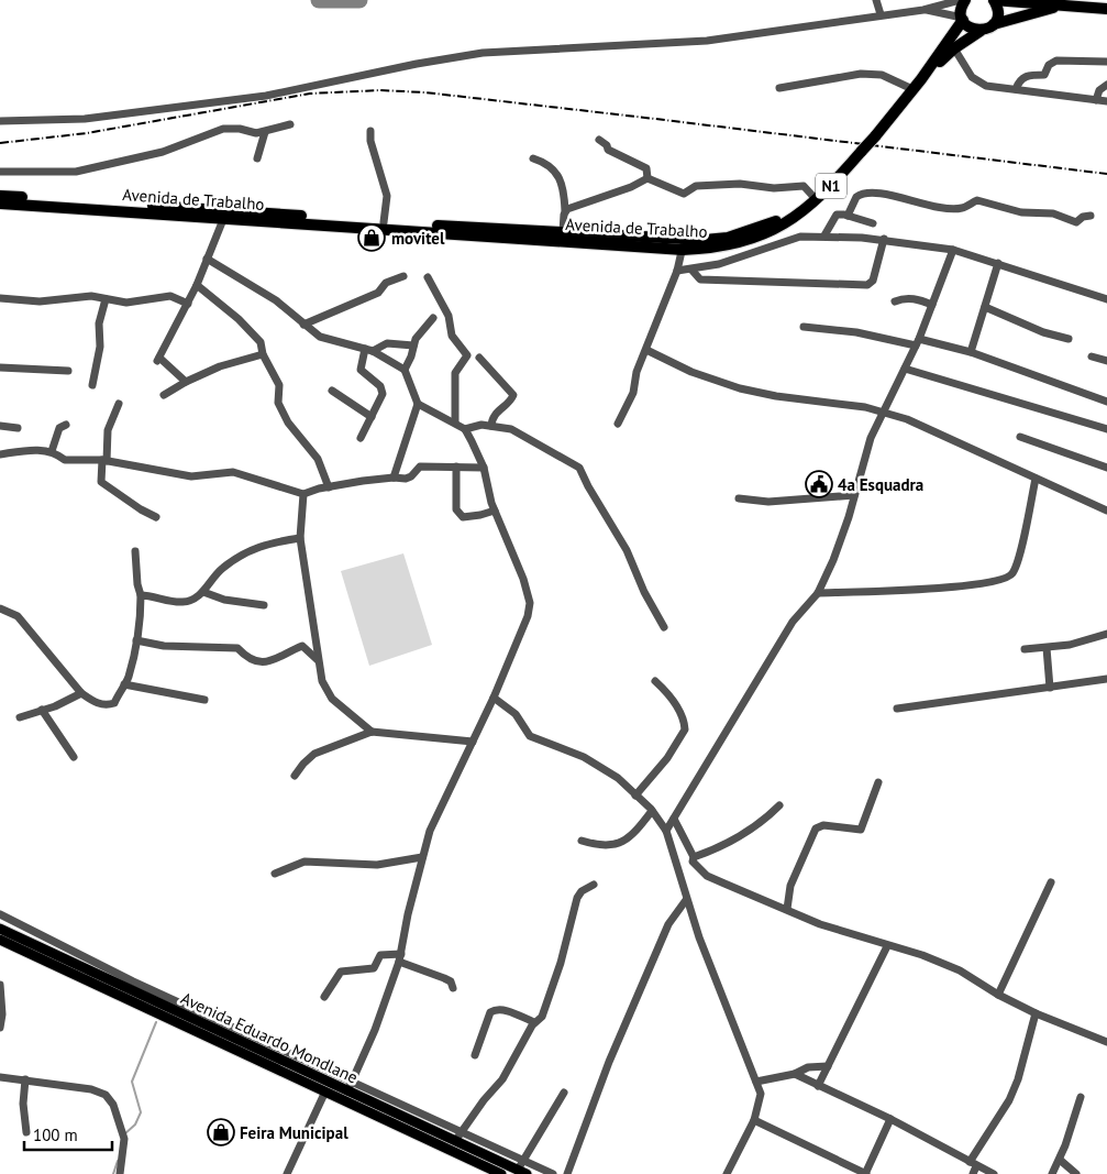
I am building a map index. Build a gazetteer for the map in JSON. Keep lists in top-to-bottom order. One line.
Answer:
{"streets":{"highway":["N1","Avenida de Trabalho"],"main road":["Avenida Eduardo Mondlane"]},"crossings":[["N1","Avenida de Trabalho"]],"places":{"shop":["movitel","Feira Municipal"],"public building":["4a Esquadra"]},"scale_bar":"100 m"}
